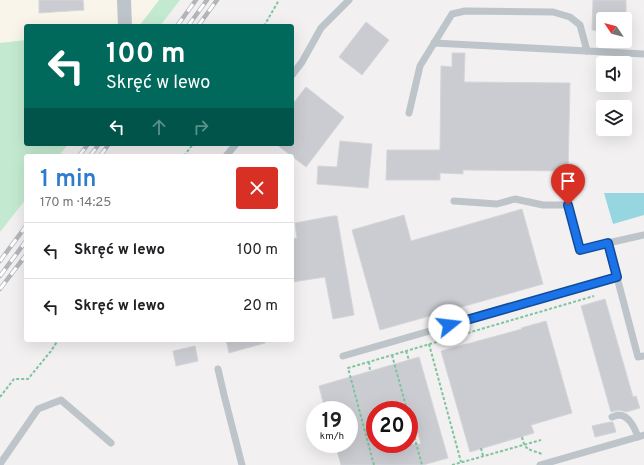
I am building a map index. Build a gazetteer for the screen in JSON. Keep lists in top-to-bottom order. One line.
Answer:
{"north":"top left","page":{"turn":["100 m","Skręć w lewo"],"heading":["1 min","170 m · 14:25"],"list":[{"name":"Skręć w lewo","value":"100 m"},{"name":"Skręć w lewo","value":"20 m"}],"speed":"19 km/h","limit":"20"}}
